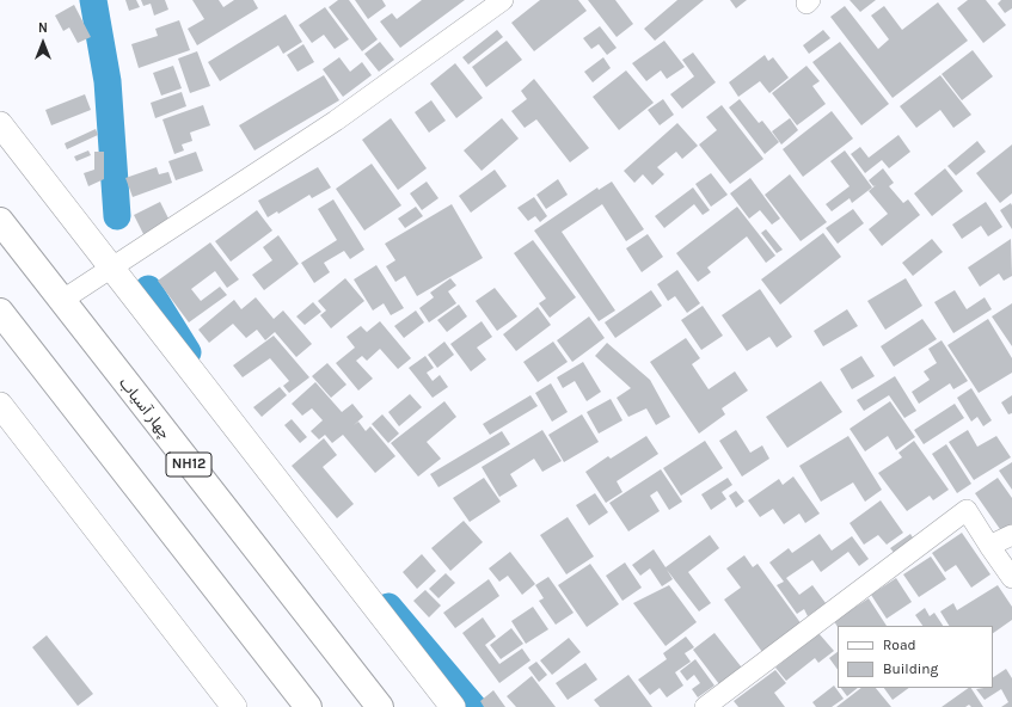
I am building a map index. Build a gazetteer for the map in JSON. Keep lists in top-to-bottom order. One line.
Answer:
{"streets":{"highway":["چهار آسیاب","NH12"]},"legend":["Road","Building"],"north":"top"}
